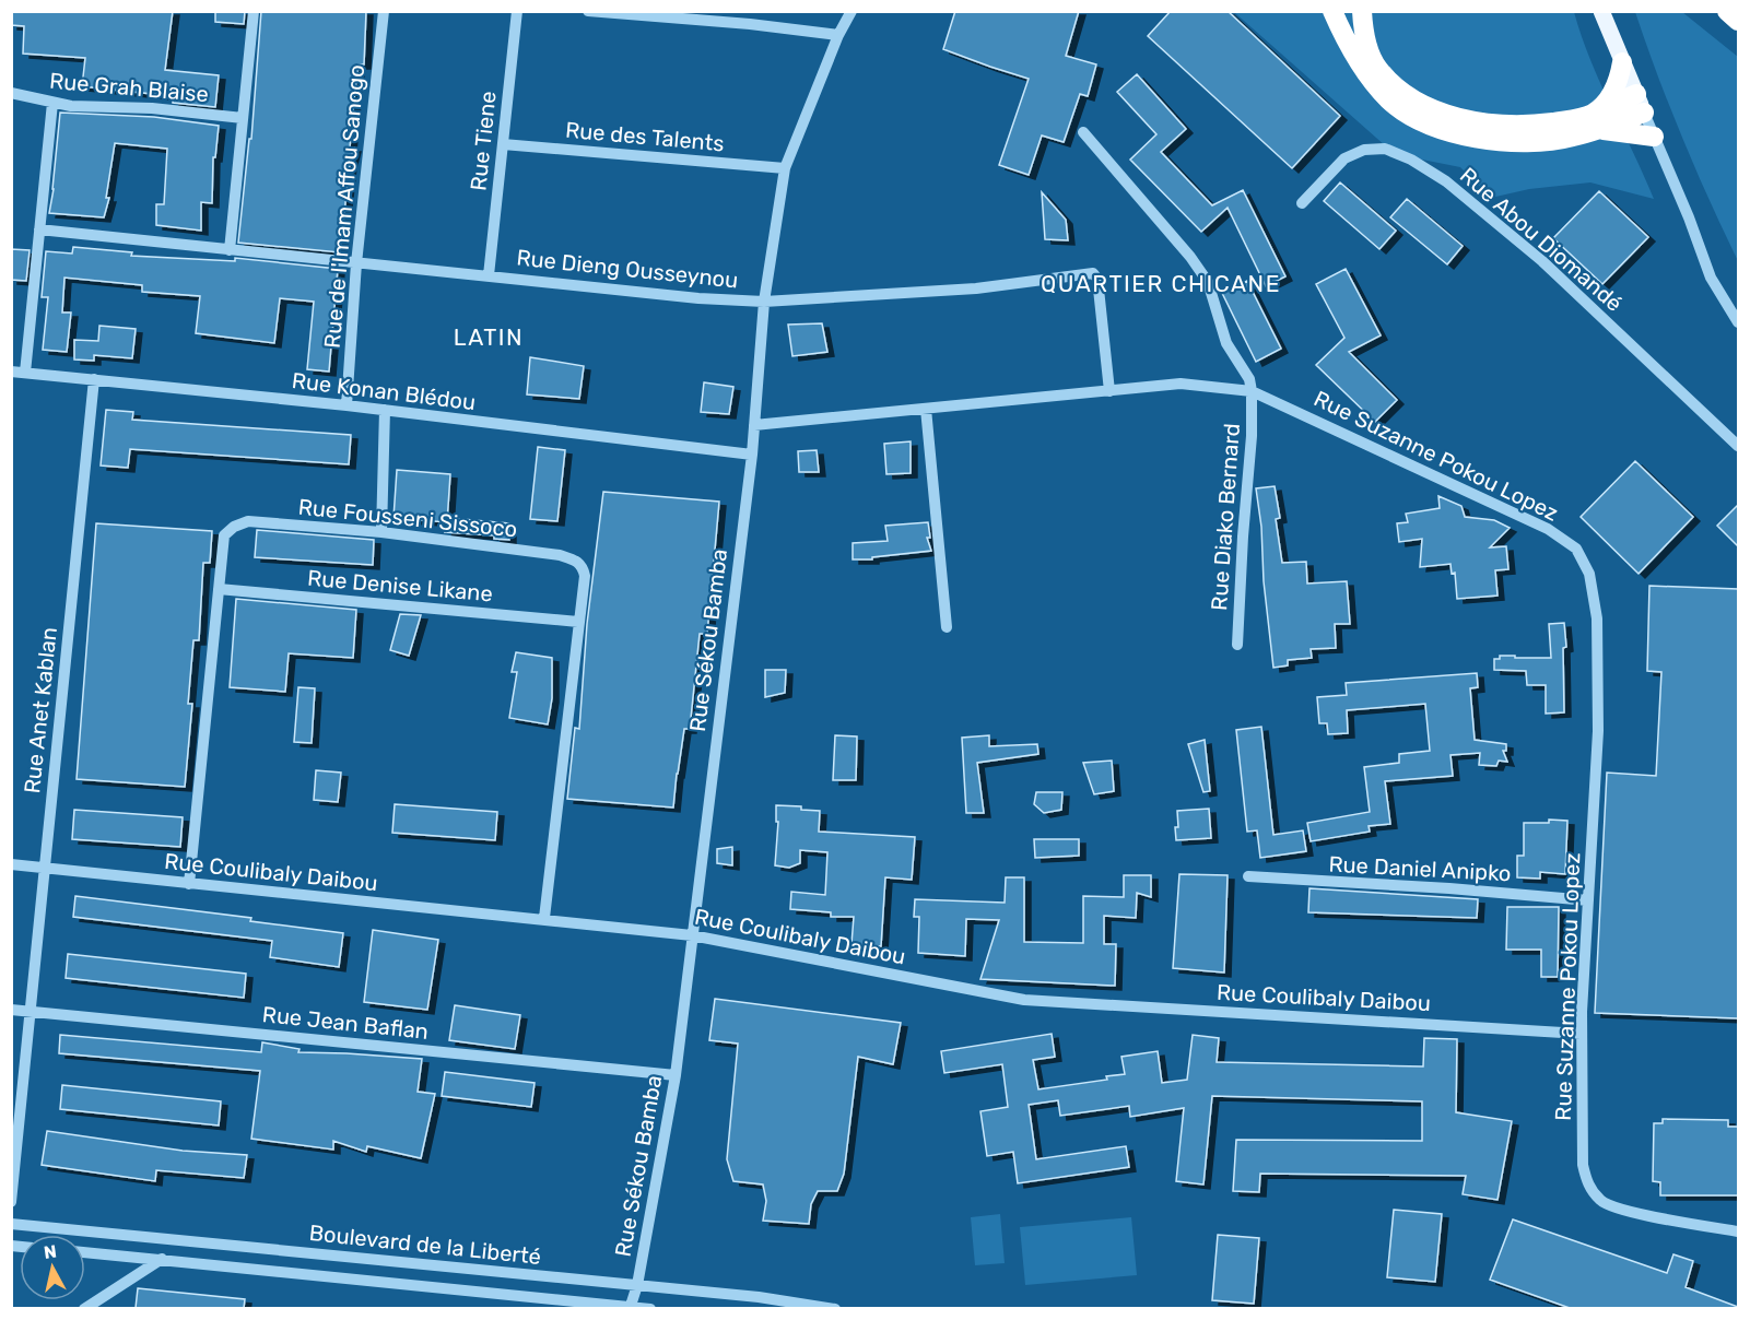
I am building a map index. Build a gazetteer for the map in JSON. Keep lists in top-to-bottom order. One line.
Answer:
{"streets":{"street":["Rue Grah Blaise","Rue des Talents","Rue Tiene","Rue de l'Imam Affou Sanogo","Rue Abou Diomandé","Rue Dieng Ousseynou","Rue Konan Blédou","Rue Suzanne Pokou Lopez","Rue Diako Bernard","Rue Fousseni Sissoco","Rue Denise Likane","Rue Sékou Bamba","Rue Anet Kablan","Rue Daniel Anipko","Rue Coulibaly Daibou","Rue Jean Baflan","Boulevard de la Liberté"]},"crossings":[["Rue des Talents","Rue Tiene"],["Rue des Talents","Rue Sékou Bamba"],["Rue Tiene","Rue Dieng Ousseynou"],["Rue de l'Imam Affou Sanogo","Rue Dieng Ousseynou"],["Rue de l'Imam Affou Sanogo","Rue Konan Blédou"],["Rue Dieng Ousseynou","Rue Suzanne Pokou Lopez"],["Rue Dieng Ousseynou","Rue Sékou Bamba"],["Rue Konan Blédou","Rue Sékou Bamba"],["Rue Konan Blédou","Rue Anet Kablan"],["Rue Suzanne Pokou Lopez","Rue Diako Bernard"],["Rue Suzanne Pokou Lopez","Rue Sékou Bamba"],["Rue Suzanne Pokou Lopez","Rue Daniel Anipko"],["Rue Suzanne Pokou Lopez","Rue Coulibaly Daibou"],["Rue Fousseni Sissoco","Rue Denise Likane"],["Rue Fousseni Sissoco","Rue Coulibaly Daibou"],["Rue Sékou Bamba","Rue Coulibaly Daibou"],["Rue Sékou Bamba","Rue Jean Baflan"],["Rue Sékou Bamba","Boulevard de la Liberté"],["Rue Anet Kablan","Rue Coulibaly Daibou"],["Rue Anet Kablan","Rue Jean Baflan"]],"districts":["QUARTIER CHICANE","LATIN"],"north":"top"}
